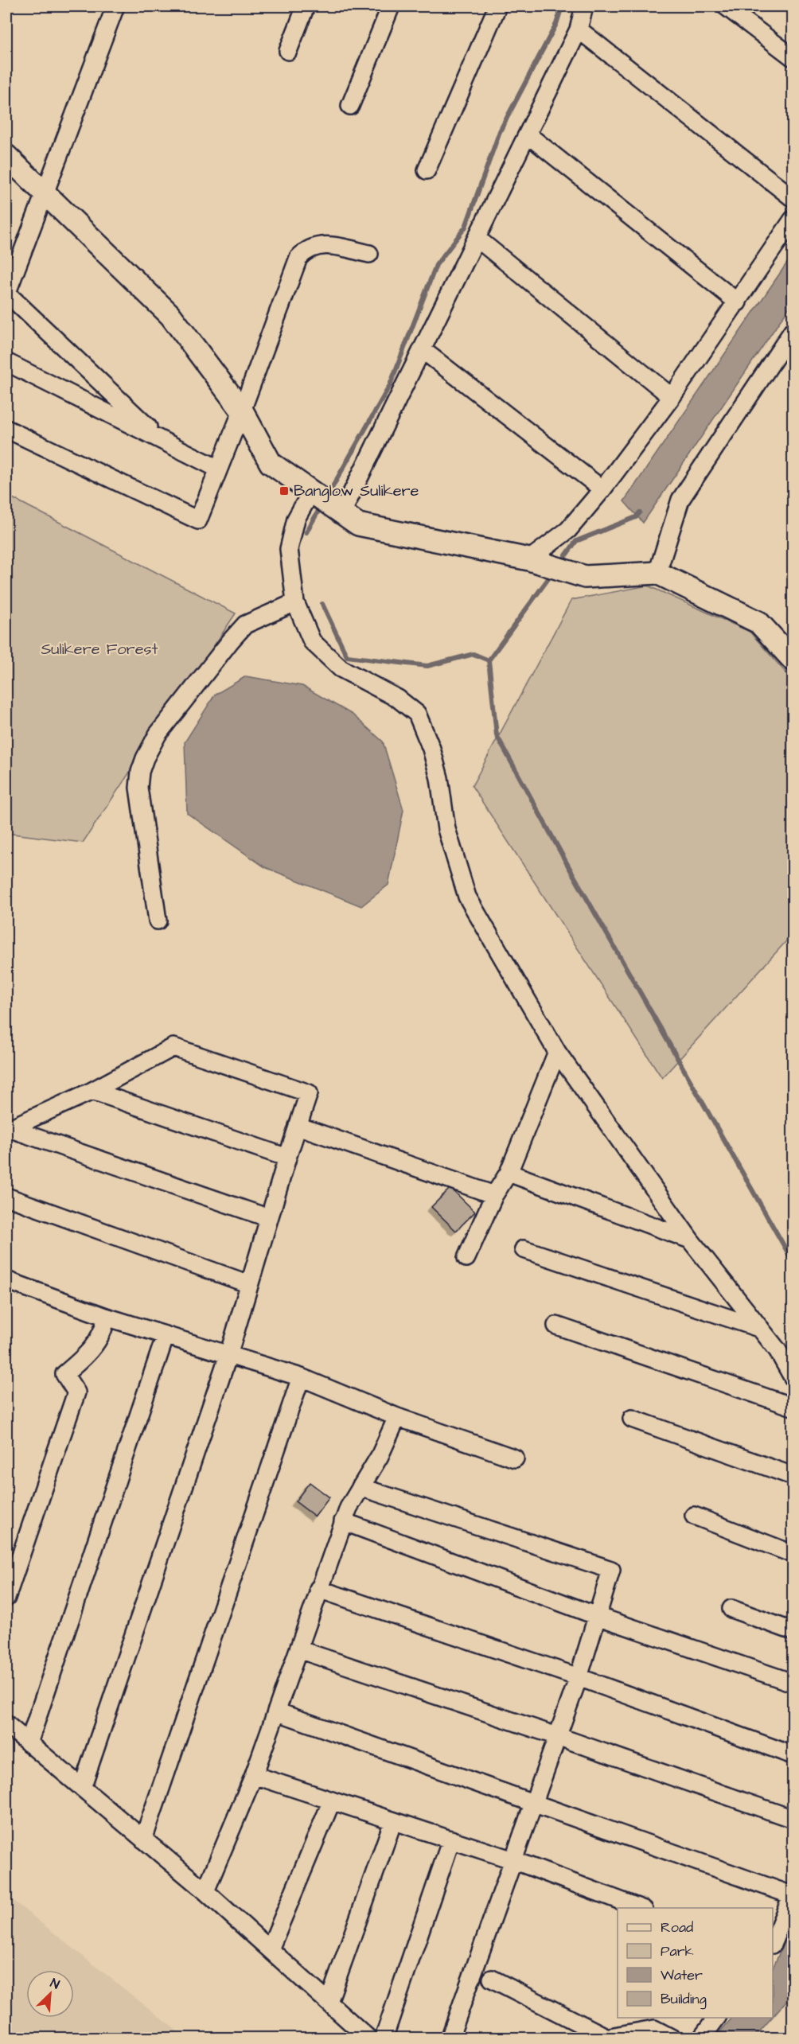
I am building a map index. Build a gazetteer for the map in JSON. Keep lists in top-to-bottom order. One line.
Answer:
{"parks":["Sulikere Forest"],"places":{"transit":["Banglow Sulikere"]},"legend":["Road","Park","Water","Building"],"north":"top right"}
